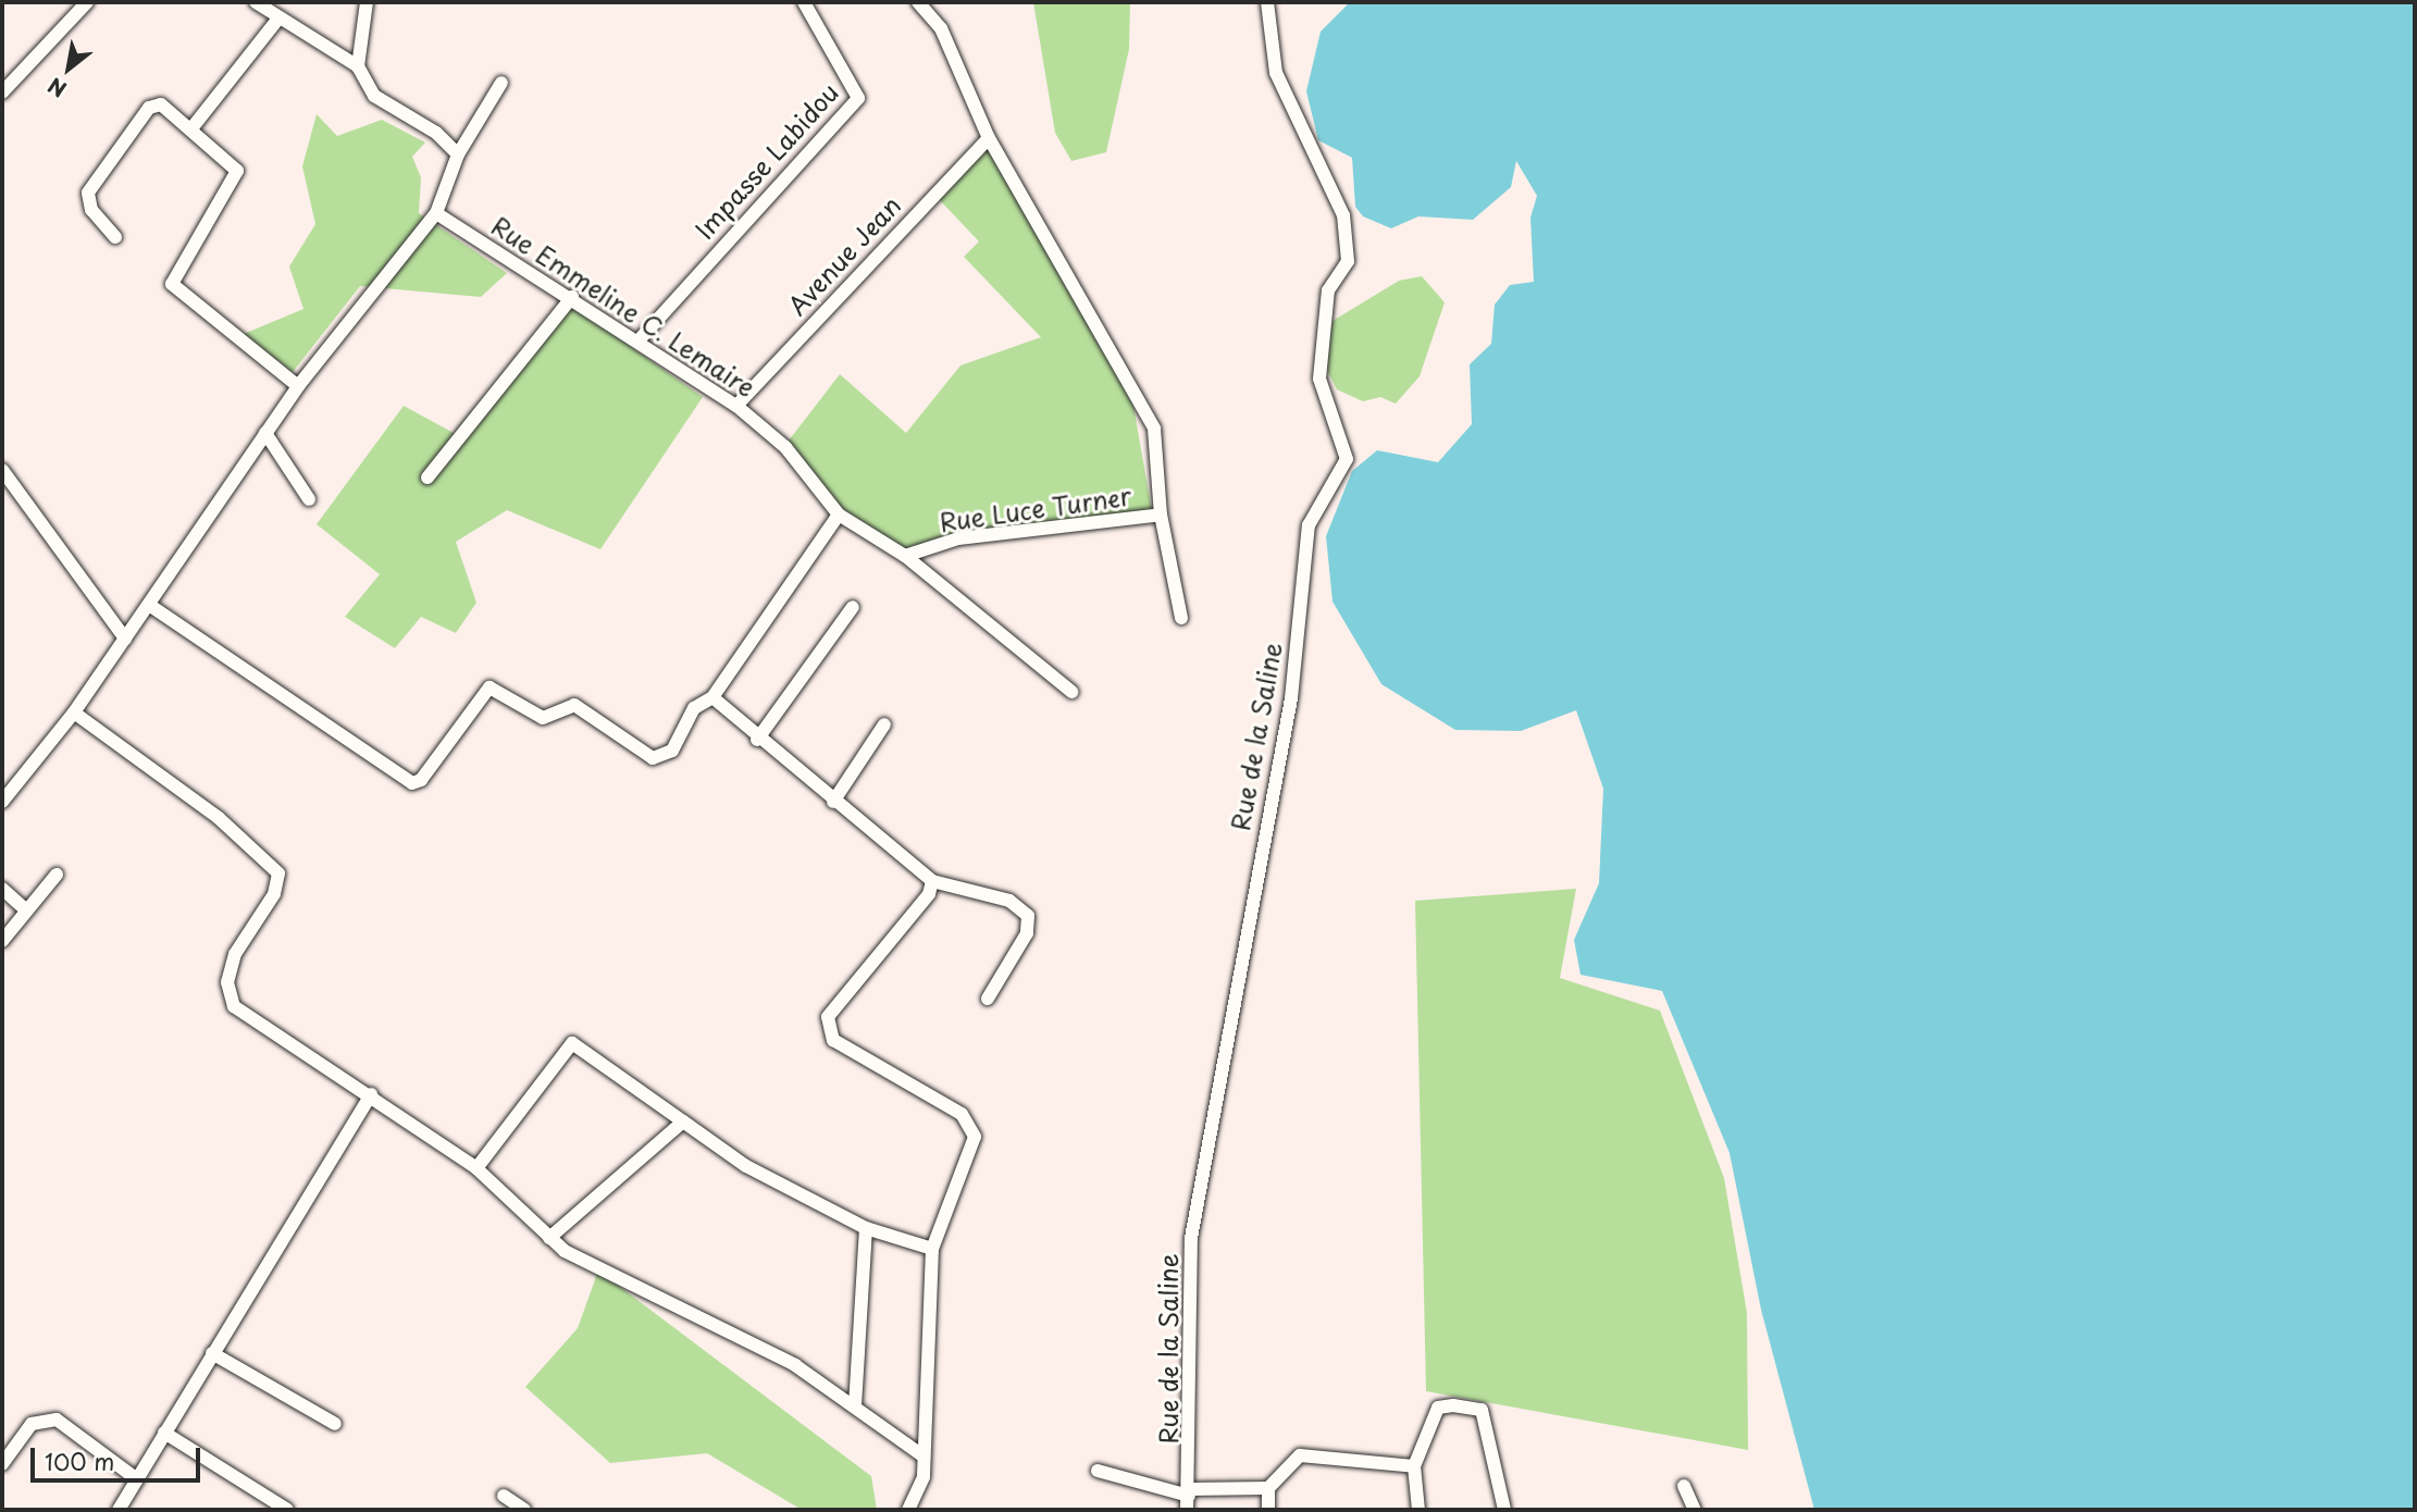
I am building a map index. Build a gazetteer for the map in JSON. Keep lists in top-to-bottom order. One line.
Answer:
{"streets":{"street":["Impasse Labidou","Avenue Jean","Rue Emmeline C. Lemaire","Rue Luce Turner","Rue de la Saline"]},"crossings":[["Impasse Labidou","Rue Emmeline C. Lemaire"],["Avenue Jean","Rue Emmeline C. Lemaire"]],"scale_bar":"100 m","north":"bottom left"}
